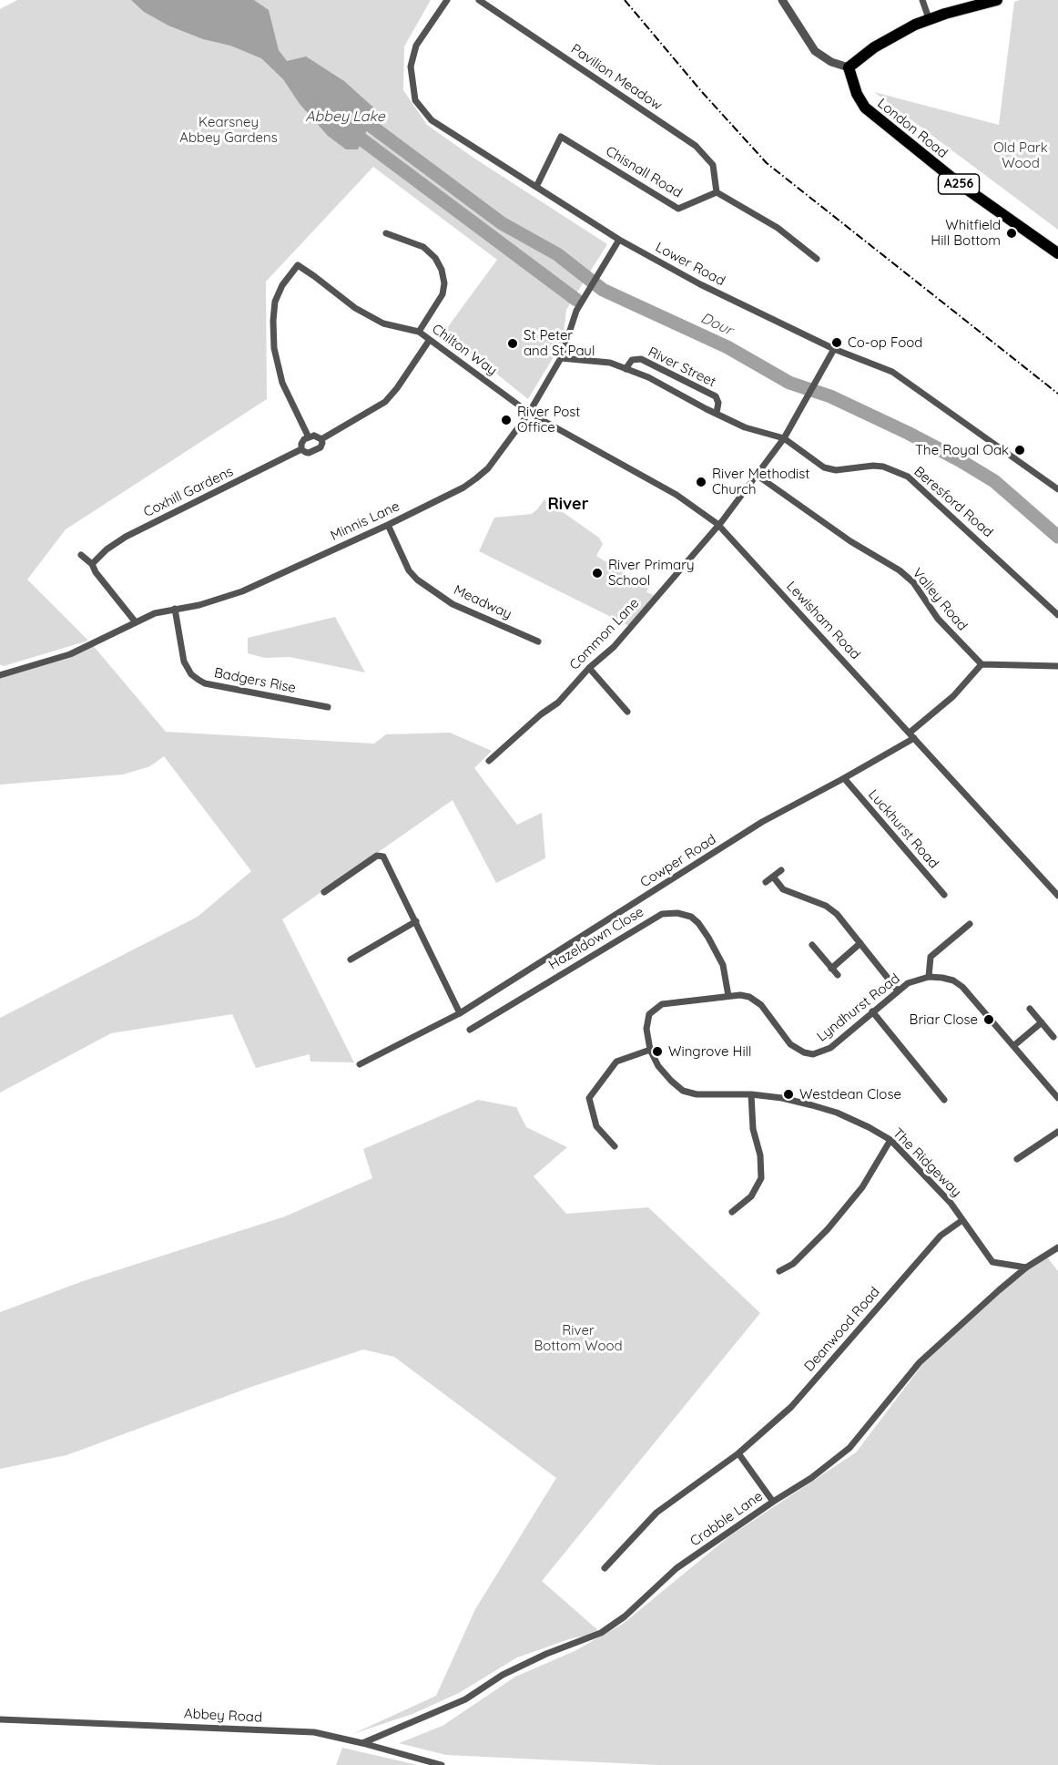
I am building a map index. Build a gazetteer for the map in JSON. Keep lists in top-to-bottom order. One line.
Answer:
{"streets":{"main road":["London Road","A256"],"street":["Pavilion Meadow","Chisnall Road","Lower Road","Chilton Way","River Street","Coxhill Gardens","Beresford Road","Minnis Lane","Valley Road","Meadway","Lewisham Road","Common Lane","Badgers Rise","Luckhurst Road","Cowper Road","Hazeldown Close","Lyndhurst Road","The Ridgeway","Deanwood Road","Crabble Lane","Abbey Road"]},"crossings":[["Pavilion Meadow","Chisnall Road"],["Chisnall Road","Lower Road"],["Lower Road","Minnis Lane"],["Lower Road","Common Lane"],["Chilton Way","Coxhill Gardens"],["Chilton Way","Minnis Lane"],["Chilton Way","Lewisham Road"],["River Street","Beresford Road"],["River Street","Minnis Lane"],["River Street","Common Lane"],["Beresford Road","Common Lane"],["Minnis Lane","Meadway"],["Minnis Lane","Lewisham Road"],["Minnis Lane","Badgers Rise"],["Valley Road","Common Lane"],["Valley Road","Cowper Road"],["Lewisham Road","Common Lane"],["Lewisham Road","Cowper Road"],["Luckhurst Road","Cowper Road"],["Hazeldown Close","Lyndhurst Road"],["Lyndhurst Road","The Ridgeway"],["The Ridgeway","Deanwood Road"],["The Ridgeway","Crabble Lane"],["Crabble Lane","Abbey Road"]],"districts":["River"],"water":["Abbey Lake","Dour"],"parks":["Kearsney Abbey Gardens","Old Park Wood","River Bottom Wood"],"places":["Whitfield Hill Bottom","Co-op Food","St Peter and St Paul","River Post Office","The Royal Oak","River Methodist Church","River Primary School","Briar Close","Wingrove Hill","Westdean Close"]}
